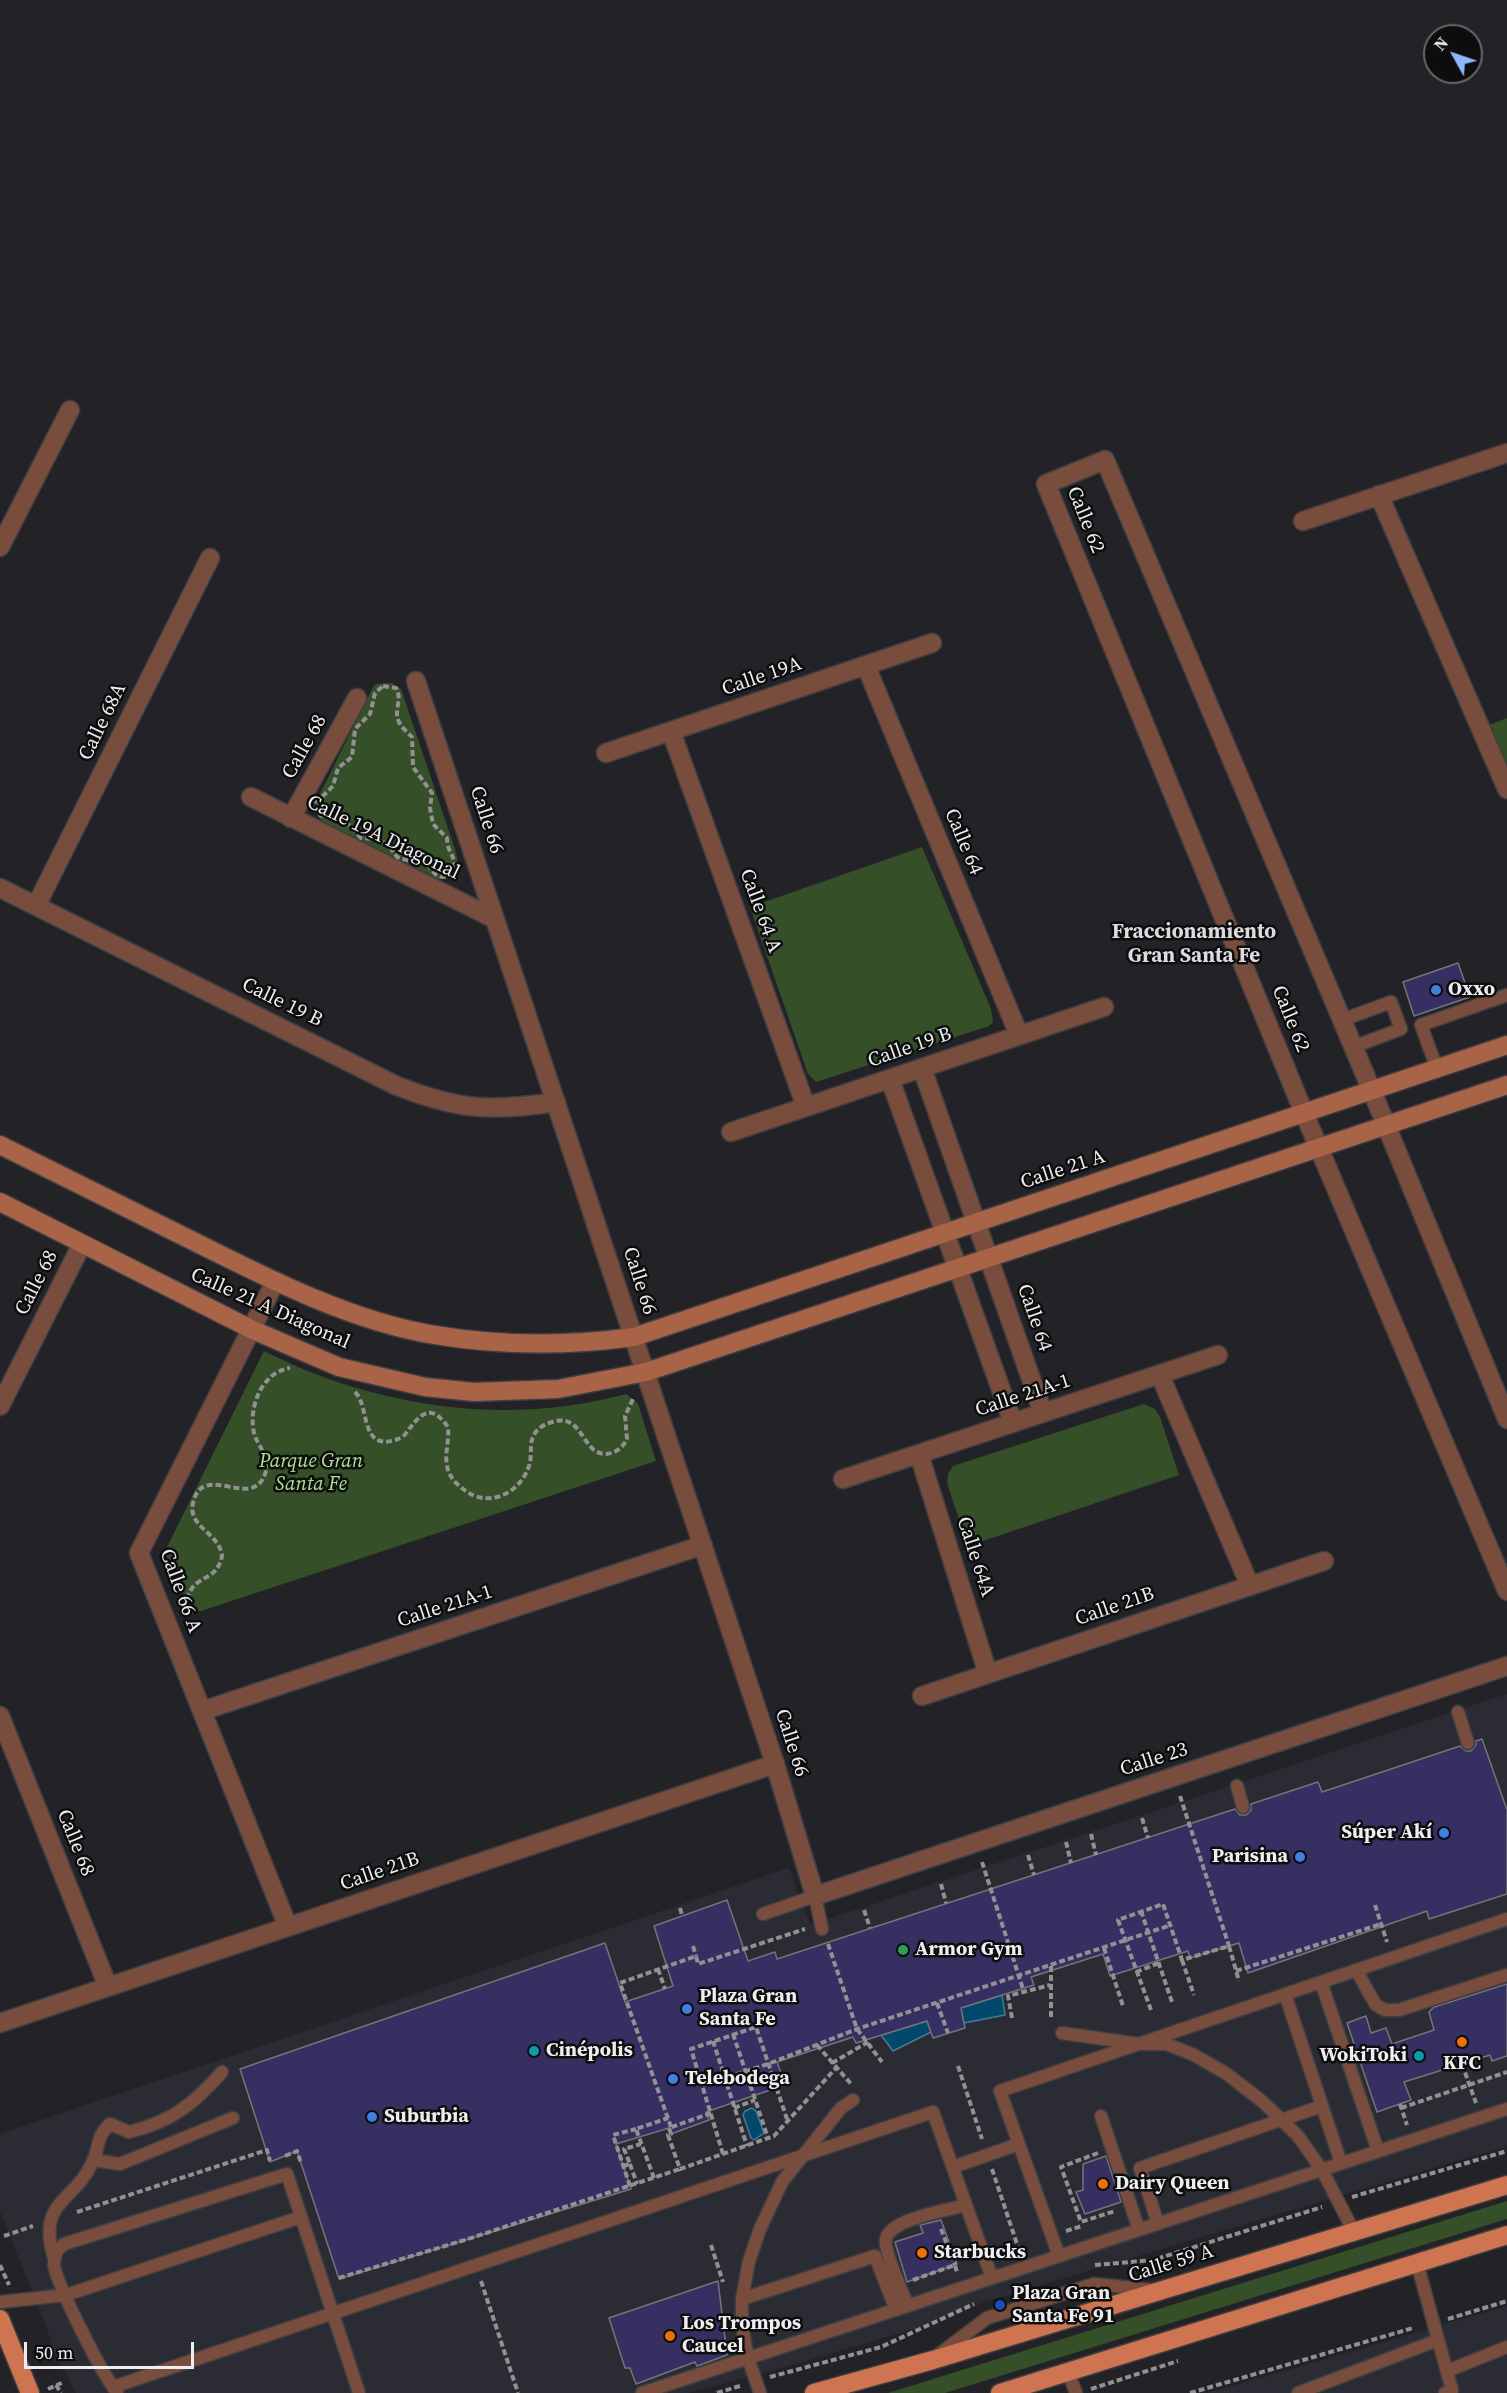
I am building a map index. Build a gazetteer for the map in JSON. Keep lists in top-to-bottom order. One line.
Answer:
{"streets":{"main road":["Calle 21 A","Calle 21 A Diagonal","Calle 59 A"],"street":["Calle 62","Calle 19A","Calle 68A","Calle 68","Calle 66","Calle 19A Diagonal","Calle 64","Calle 64 A","Calle 19 B","Calle 21A-1","Calle 64A","Calle 66 A","Calle 21B","Calle 23"]},"crossings":[["Calle 62","Calle 21 A"],["Calle 19A","Calle 64"],["Calle 19A","Calle 64 A"],["Calle 68A","Calle 19 B"],["Calle 68","Calle 19A Diagonal"],["Calle 68","Calle 21 A Diagonal"],["Calle 68","Calle 21B"],["Calle 66","Calle 19A Diagonal"],["Calle 66","Calle 19 B"],["Calle 66","Calle 21 A"],["Calle 66","Calle 21 A Diagonal"],["Calle 66","Calle 21A-1"],["Calle 66","Calle 21B"],["Calle 66","Calle 23"],["Calle 64","Calle 19 B"],["Calle 64","Calle 21 A"],["Calle 64","Calle 21A-1"],["Calle 64 A","Calle 19 B"],["Calle 21 A","Calle 21 A Diagonal"],["Calle 21 A Diagonal","Calle 66 A"],["Calle 21A-1","Calle 64A"],["Calle 21A-1","Calle 66 A"],["Calle 64A","Calle 21B"],["Calle 66 A","Calle 21B"]],"districts":["Fraccionamiento Gran Santa Fe"],"parks":["Parque Gran Santa Fe"],"places":["Oxxo","Súper Akí","Parisina","Armor Gym","Plaza Gran Santa Fe","KFC","Cinépolis","WokiToki","Telebodega","Suburbia","Dairy Queen","Starbucks","Plaza Gran Santa Fe 91","Los Trompos Caucel"],"scale_bar":"50 m","north":"top left"}
